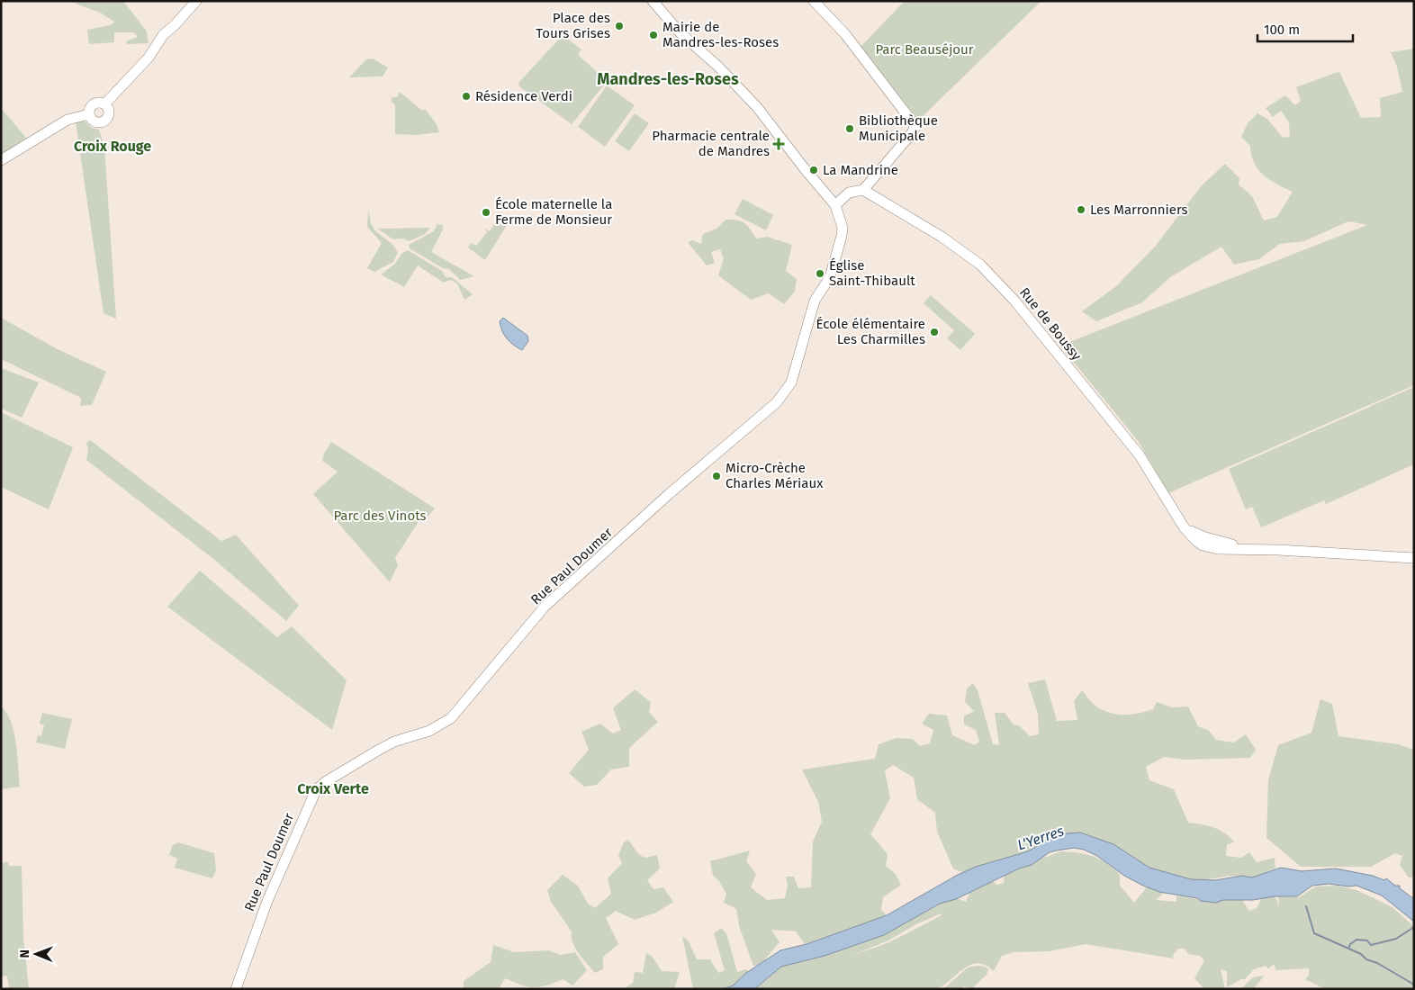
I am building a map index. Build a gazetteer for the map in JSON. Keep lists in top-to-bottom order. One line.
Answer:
{"streets":{"street":["Rue de Boussy","Rue Paul Doumer"]},"districts":["Mandres-les-Roses","Croix Rouge","Croix Verte"],"water":["L'Yerres"],"parks":["Parc Beauséjour","Parc des Vinots"],"places":{"other":["Place des Tours Grises","Mairie de Mandres-les-Roses","Résidence Verdi","Bibliothèque Municipale","La Mandrine","Les Marronniers","École maternelle la Ferme de Monsieur","Église Saint-Thibault","École élémentaire Les Charmilles","Micro-Crèche Charles Mériaux"],"health":["Pharmacie centrale de Mandres"]},"scale_bar":"100 m","north":"left"}
